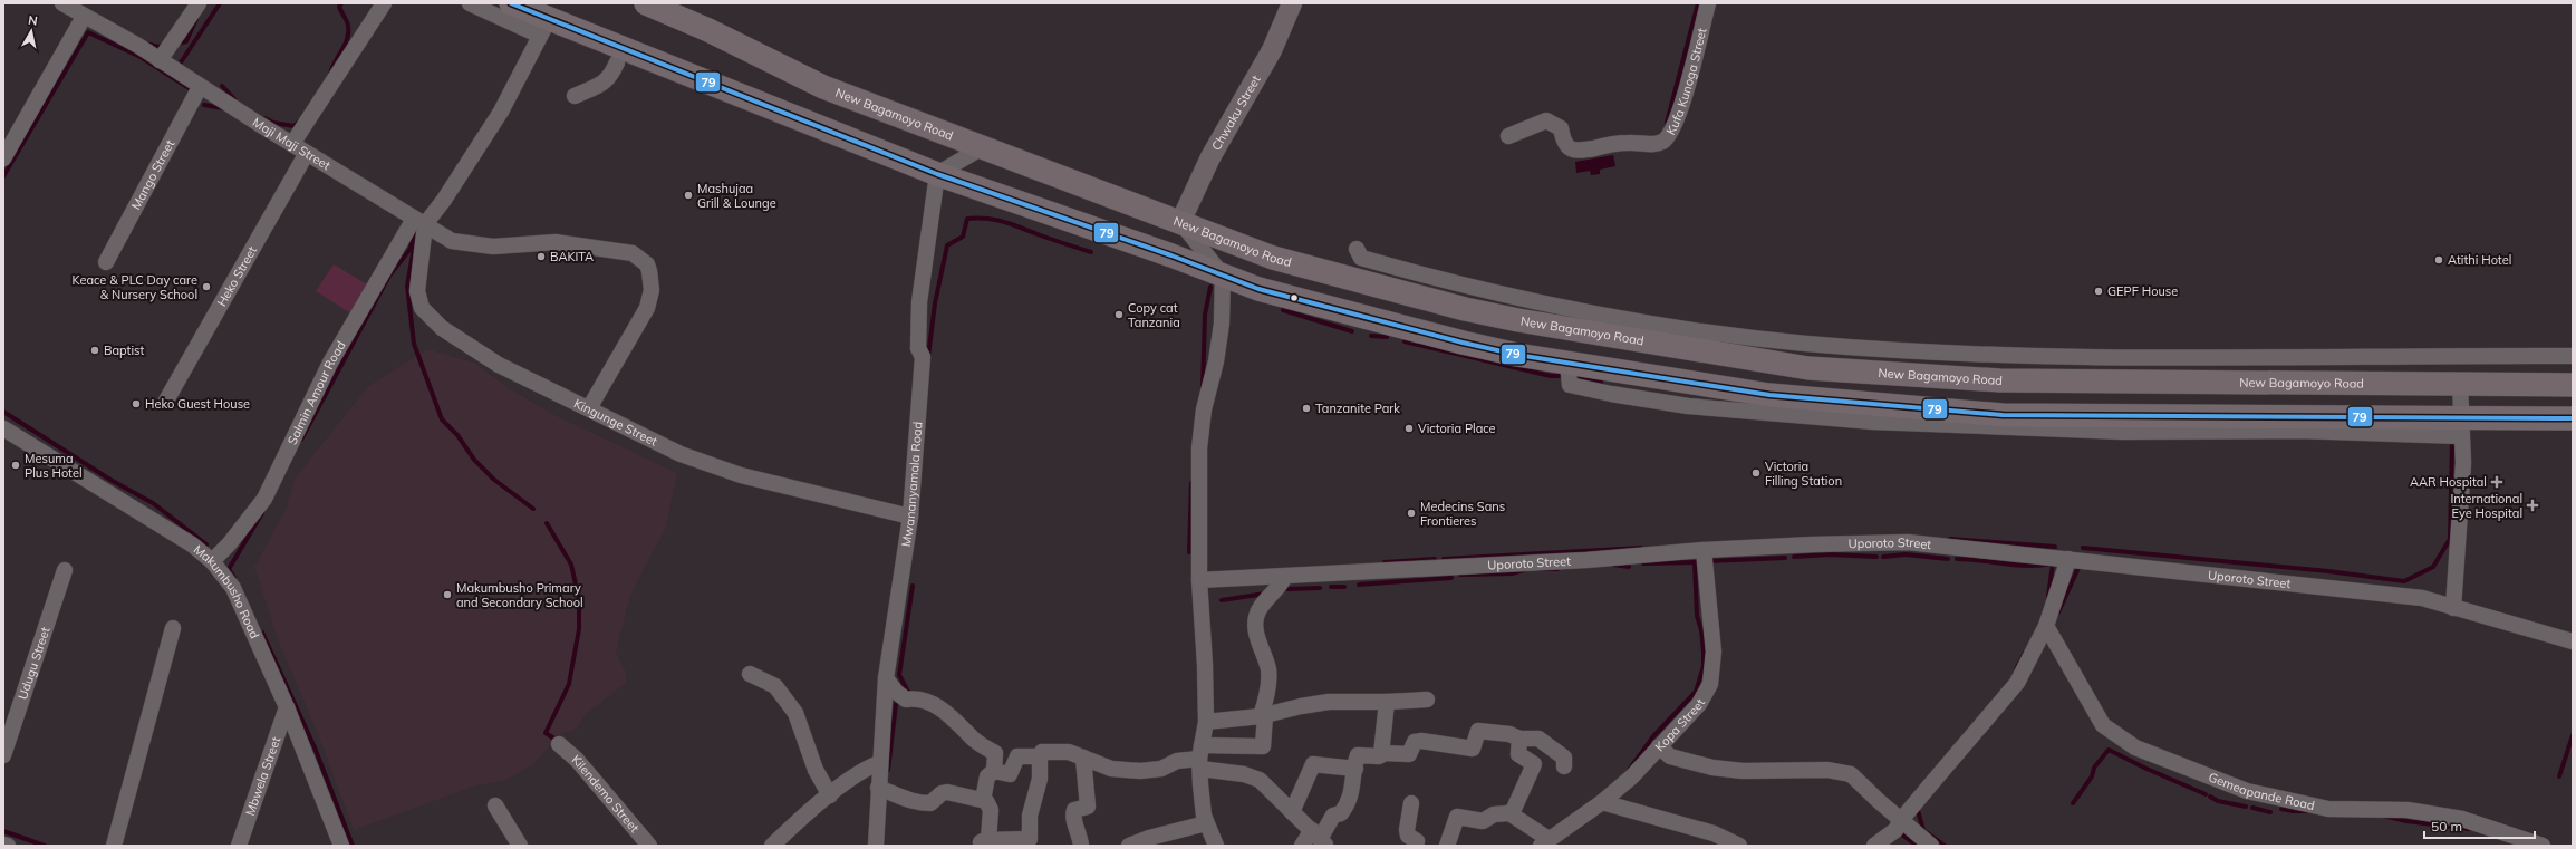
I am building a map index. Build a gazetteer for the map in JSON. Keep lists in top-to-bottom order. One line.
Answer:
{"streets":{"highway":["New Bagamoyo Road"],"main road":["Chwaku Street"],"street":["Kufa Kunoga Street","Maji Maji Street","Mango Street","Heko Street","Salmin Amour Road","Kingunge Street","Mwananyamala Road","Uporoto Street","Makumbusho Road","Udugu Street","Kopa Street","Mbwela Street","Gemeapande Road","Kilendemo Street"]},"crossings":[["Chwaku Street","New Bagamoyo Road"],["Maji Maji Street","Mango Street"],["Maji Maji Street","Heko Street"],["Maji Maji Street","Salmin Amour Road"],["Maji Maji Street","Kingunge Street"],["Salmin Amour Road","Kingunge Street"],["Salmin Amour Road","Makumbusho Road"],["Kingunge Street","Mwananyamala Road"],["Uporoto Street","Kopa Street"],["Makumbusho Road","Mbwela Street"]],"places":{"other":["Mashujaa Grill & Lounge","BAKITA","Atithi Hotel","Keace & PLC Day care & Nursery School","GEPF House","Copy cat Tanzania","Baptist","Heko Guest House","Tanzanite Park","Victoria Place","Mesuma Plus Hotel","Victoria Filling Station","Medecins Sans Frontieres","Makumbusho Primary and Secondary School"],"health":["AAR Hospital","International Eye Hospital"]},"lines":["transit line 79"],"scale_bar":"50 m","north":"top"}
